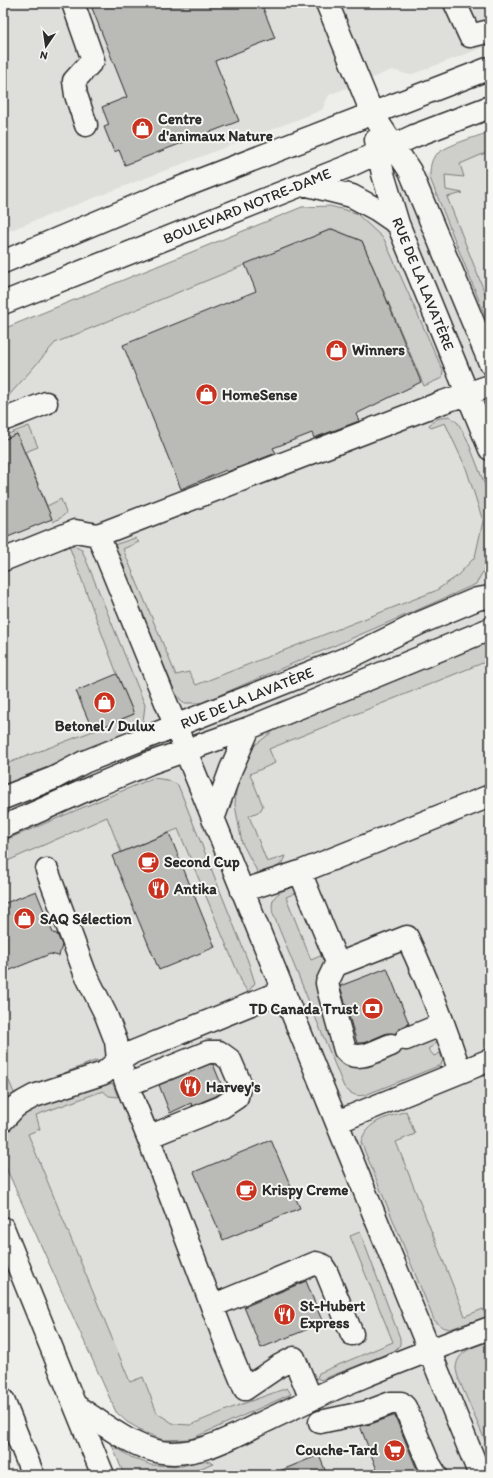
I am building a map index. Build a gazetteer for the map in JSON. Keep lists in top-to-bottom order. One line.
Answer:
{"streets":{"main road":["BOULEVARD NOTRE-DAME","RUE DE LA LAVATÈRE"]},"crossings":[["BOULEVARD NOTRE-DAME","RUE DE LA LAVATÈRE"]],"places":{"shop":["Centre d'animaux Nature","Winners","HomeSense","Betonel / Dulux","SAQ Sélection"],"cafe":["Second Cup","Krispy Creme"],"restaurant":["Antika","Harvey's","St-Hubert Express"],"bank":["TD Canada Trust"],"supermarket":["Couche-Tard"]},"north":"bottom"}
